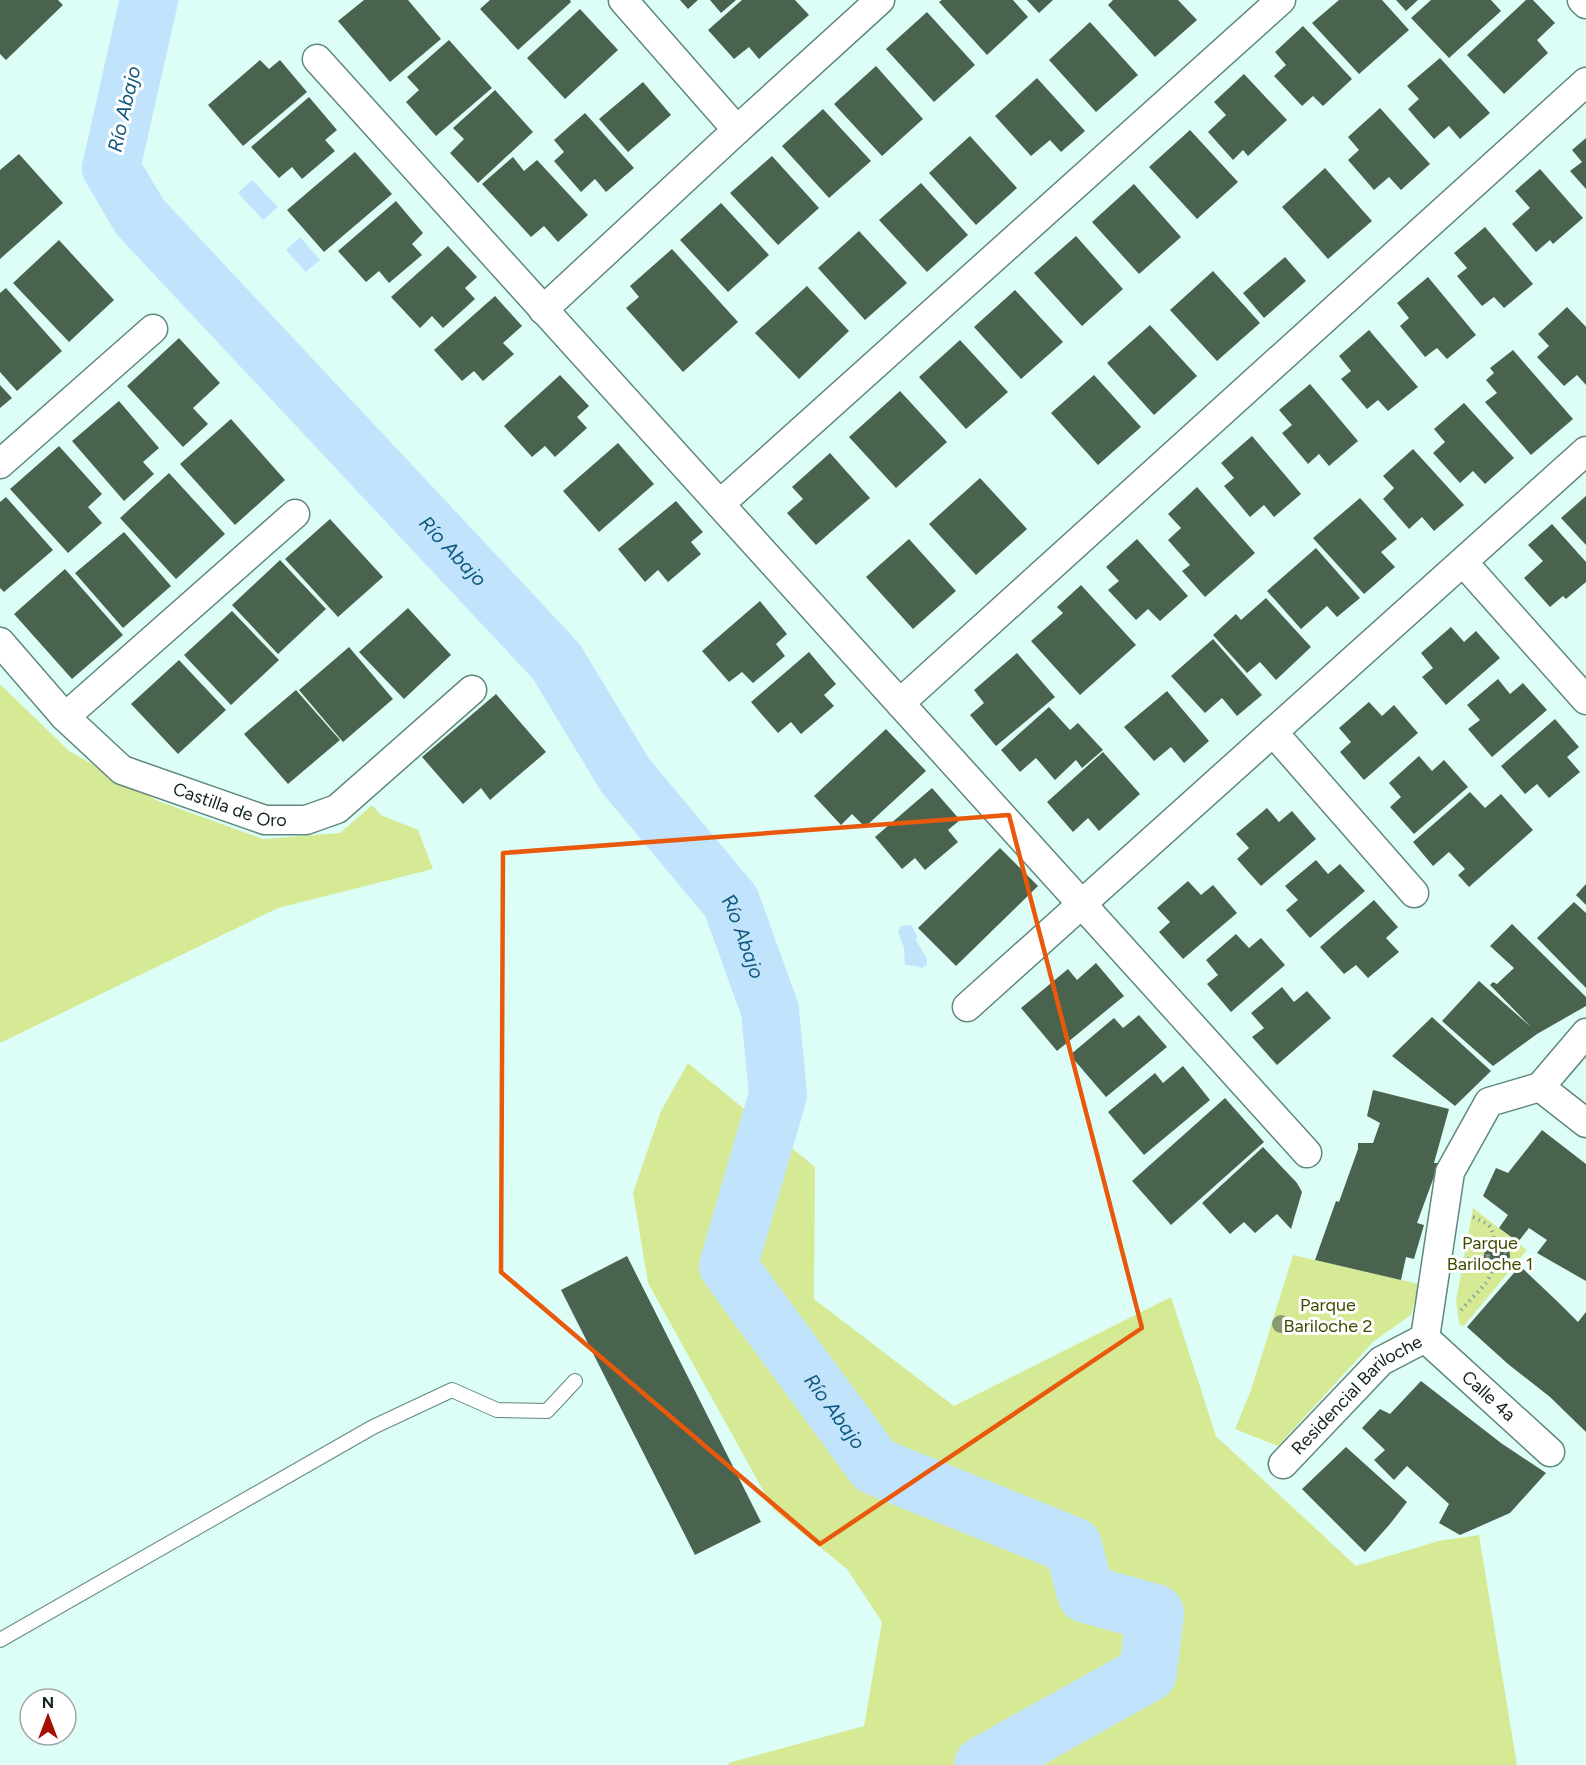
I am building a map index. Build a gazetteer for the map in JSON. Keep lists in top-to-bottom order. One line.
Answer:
{"streets":{"street":["Castilla de Oro","Calle 4a","Residencial Bariloche"]},"crossings":[["Calle 4a","Residencial Bariloche"]],"water":["Río Abajo"],"parks":["Parque Bariloche 1","Parque Bariloche 2"],"north":"top"}
